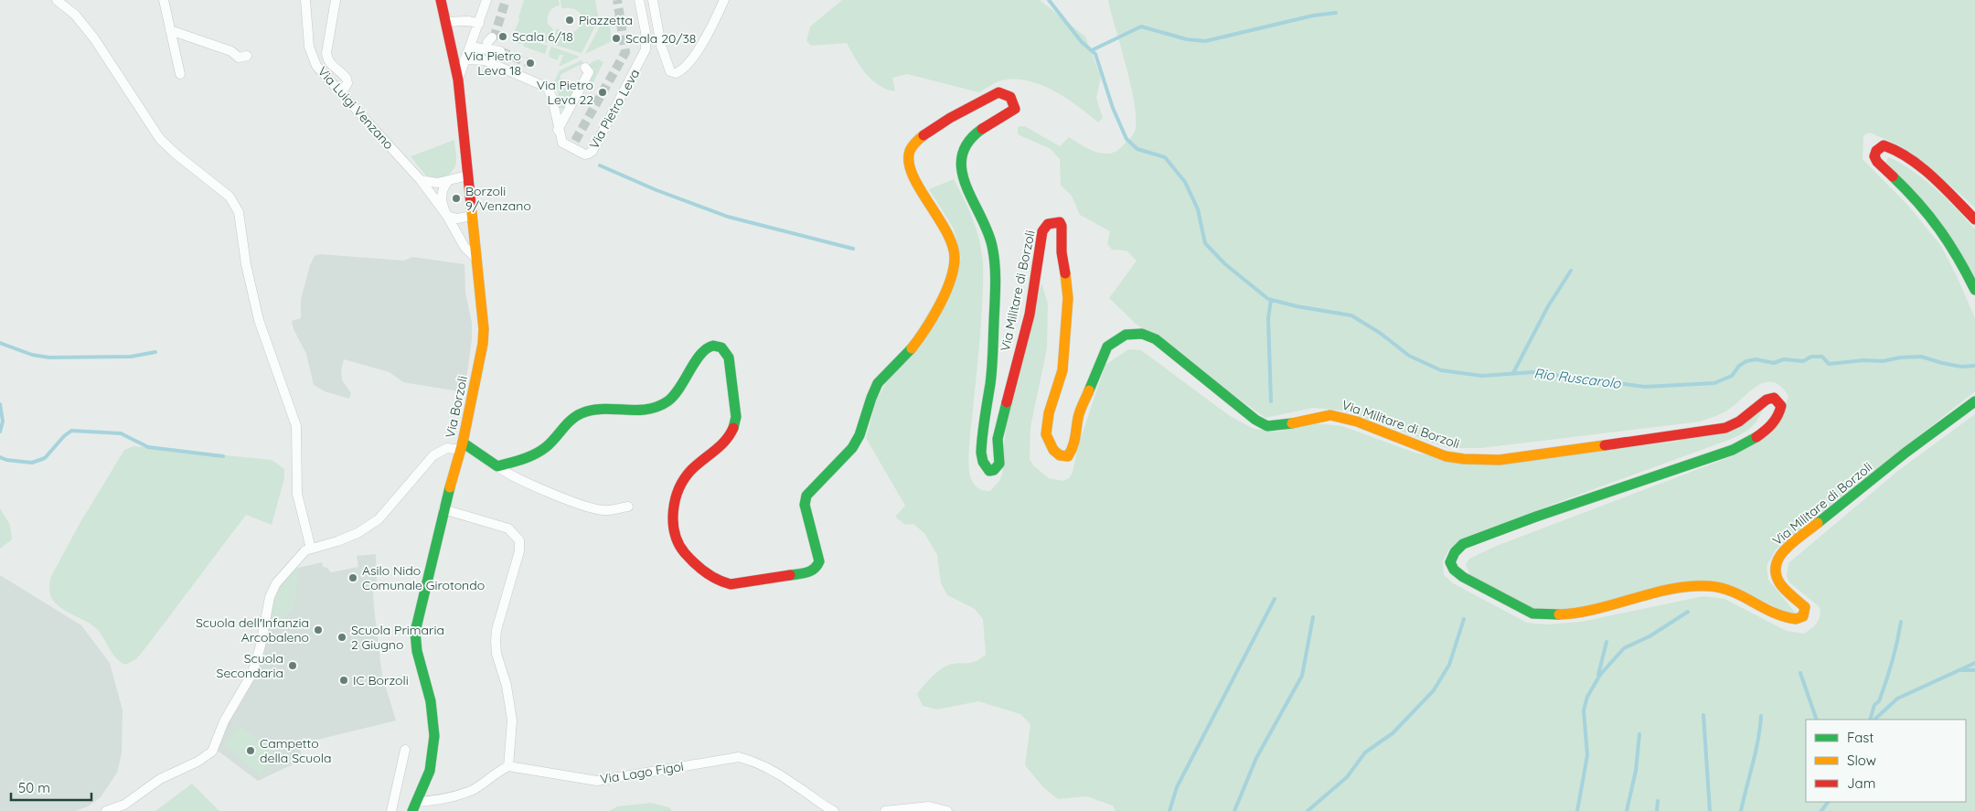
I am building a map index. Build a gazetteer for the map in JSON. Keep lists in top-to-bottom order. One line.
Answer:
{"streets":{"street":["Via Luigi Venzano","Via Pietro Leva","Via Militare di Borzoli","Via Borzoli","Via Lago Figoi"]},"crossings":[["Via Luigi Venzano","Via Borzoli"]],"water":["Rio Ruscarolo"],"places":["Piazzetta","Scala 6/18","Scala 20/38","Via Pietro Leva 18","Via Pietro Leva 22","Borzoli 9/Venzano","Asilo Nido Comunale Girotondo","Scuola dell'Infanzia Arcobaleno","Scuola Primaria 2 Giugno","Scuola Secondaria","IC Borzoli","Campetto della Scuola"],"legend":["Fast","Slow","Jam"],"scale_bar":"50 m"}
